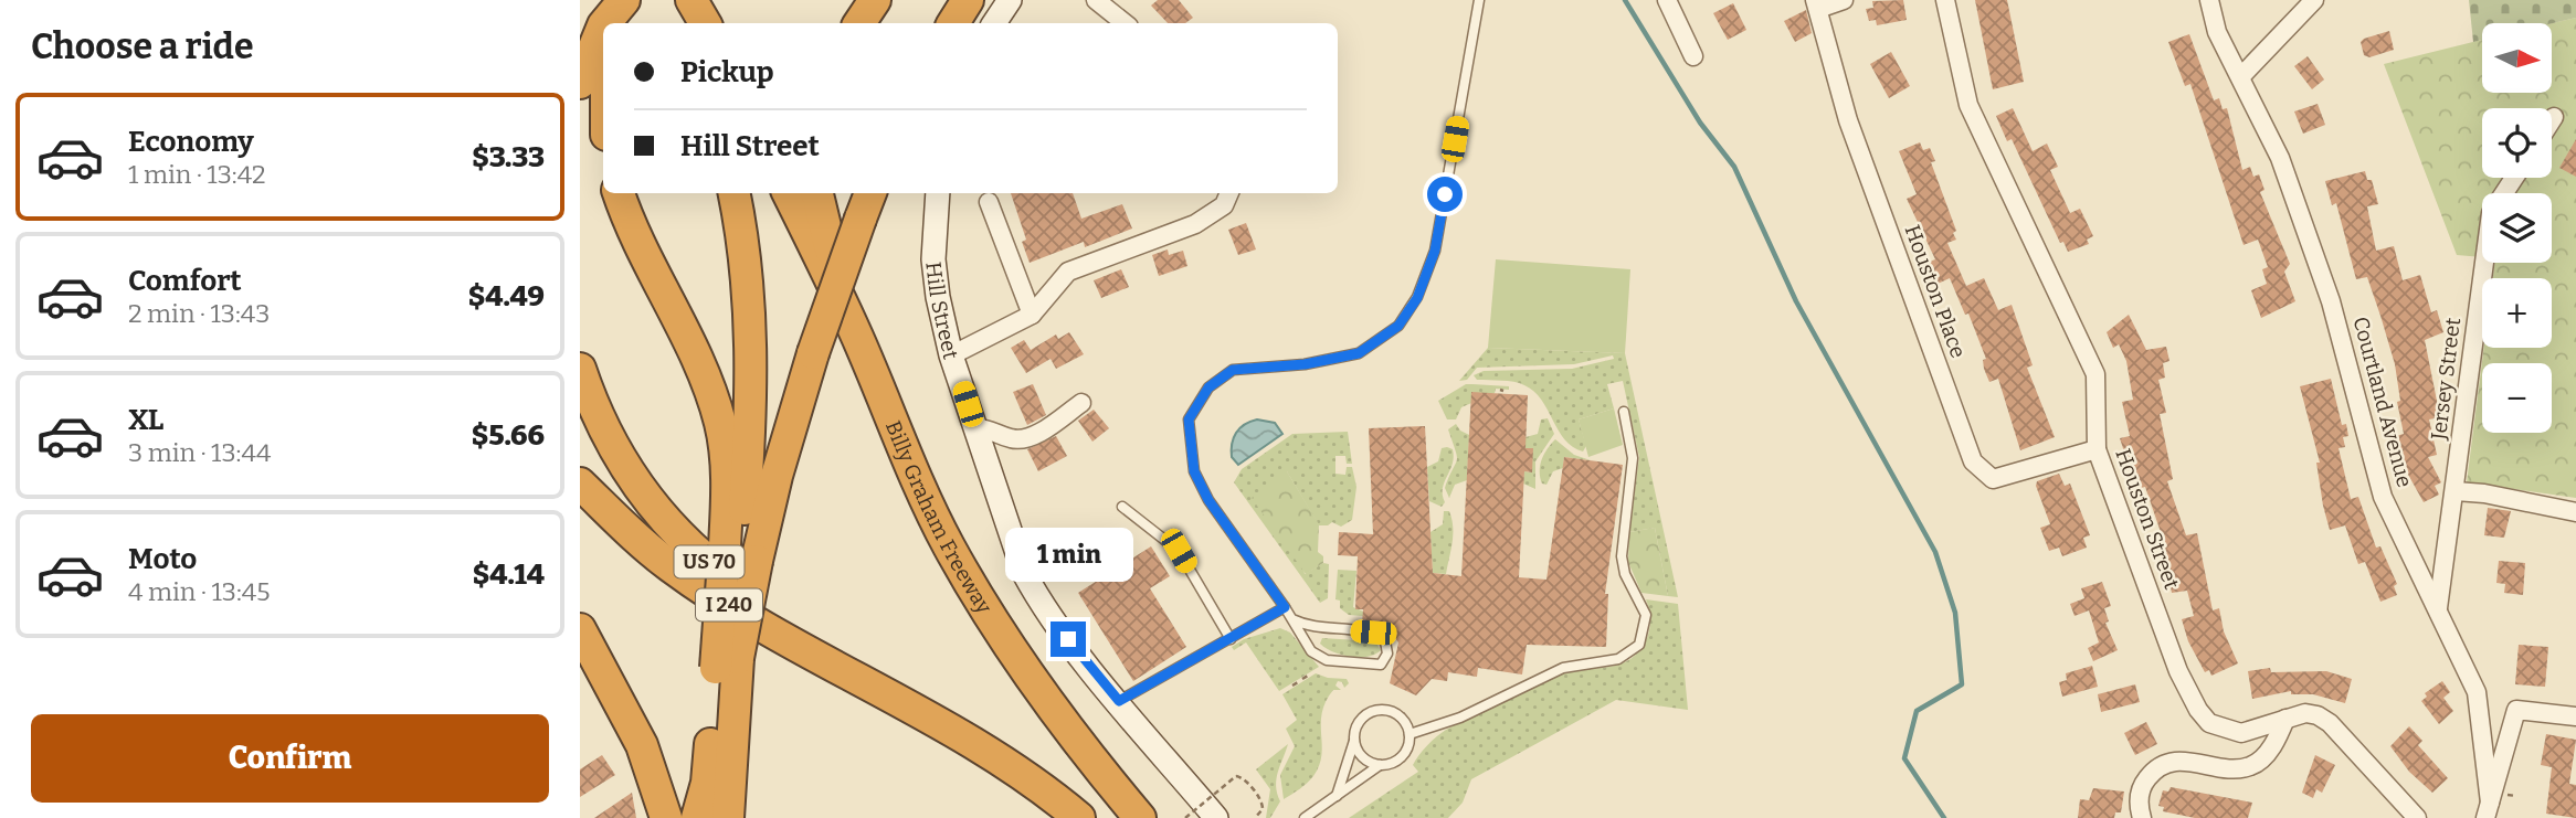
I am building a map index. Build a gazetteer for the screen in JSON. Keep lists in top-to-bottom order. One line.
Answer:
{"streets":{"highway":["Billy Graham Freeway","US 70","I 240"],"street":["Houston Place","Hill Street","Jersey Street","Courtland Avenue","Houston Street"]},"crossings":[["Houston Place","Houston Street"],["Jersey Street","Courtland Avenue"],["US 70","I 240"]],"north":"right","page":{"heading":"Choose a ride","map_buttons":["+","−"],"banner":["Pickup","Hill Street"],"list":[{"name":"Economy","note":"1 min · 13:42","value":"$3.33"},{"name":"Comfort","note":"2 min · 13:43","value":"$4.49"},{"name":"XL","note":"3 min · 13:44","value":"$5.66"},{"name":"Moto","note":"4 min · 13:45","value":"$4.14"}],"bubble":"1 min","buttons":"Confirm"}}
